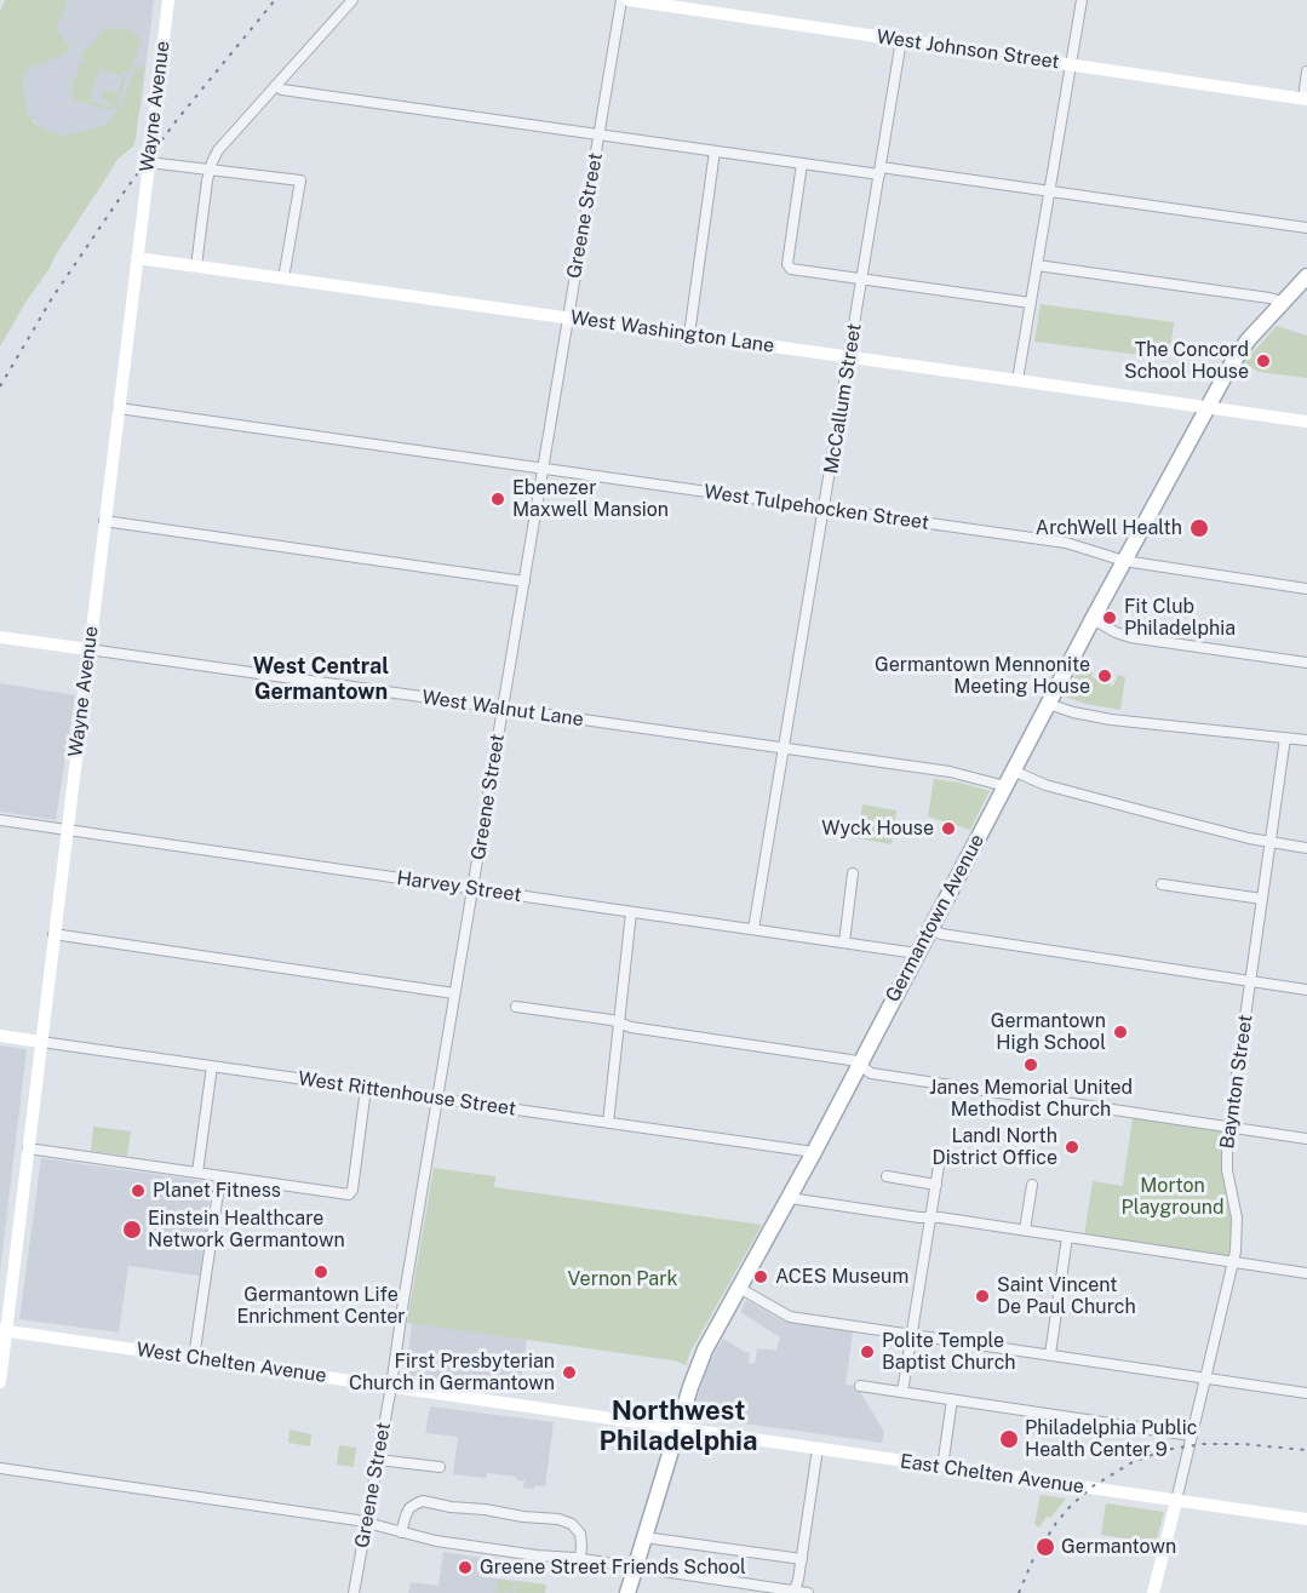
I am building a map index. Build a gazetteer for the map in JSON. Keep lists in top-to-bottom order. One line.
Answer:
{"streets":{"main road":["West Johnson Street","Wayne Avenue","West Washington Lane","West Walnut Lane","Germantown Avenue","Baynton Street","West Rittenhouse Street","West Chelten Avenue","East Chelten Avenue"],"street":["Greene Street","McCallum Street","West Tulpehocken Street","Harvey Street"]},"crossings":[["West Johnson Street","McCallum Street"],["Wayne Avenue","West Washington Lane"],["Wayne Avenue","West Tulpehocken Street"],["Wayne Avenue","West Walnut Lane"],["Wayne Avenue","Harvey Street"],["Wayne Avenue","West Rittenhouse Street"],["Wayne Avenue","West Chelten Avenue"],["Greene Street","West Washington Lane"],["Greene Street","West Tulpehocken Street"],["Greene Street","West Walnut Lane"],["Greene Street","Harvey Street"],["Greene Street","West Rittenhouse Street"],["Greene Street","West Chelten Avenue"],["West Washington Lane","McCallum Street"],["West Washington Lane","Germantown Avenue"],["McCallum Street","West Tulpehocken Street"],["McCallum Street","West Walnut Lane"],["McCallum Street","Harvey Street"],["West Tulpehocken Street","Germantown Avenue"],["West Walnut Lane","Germantown Avenue"],["Harvey Street","Germantown Avenue"],["Germantown Avenue","West Rittenhouse Street"],["Germantown Avenue","West Chelten Avenue"],["Germantown Avenue","East Chelten Avenue"],["Baynton Street","East Chelten Avenue"],["West Chelten Avenue","East Chelten Avenue"]],"districts":["West Central Germantown","Northwest Philadelphia"],"parks":["Morton Playground","Vernon Park"],"places":["The Concord School House","Ebenezer Maxwell Mansion","ArchWell Health","Fit Club Philadelphia","Germantown Mennonite Meeting House","Wyck House","Germantown High School","Janes Memorial United Methodist Church","LandI North District Office","Planet Fitness","Einstein Healthcare Network Germantown","Germantown Life Enrichment Center","ACES Museum","Saint Vincent De Paul Church","Polite Temple Baptist Church","First Presbyterian Church in Germantown","Philadelphia Public Health Center 9","Germantown","Greene Street Friends School"]}
